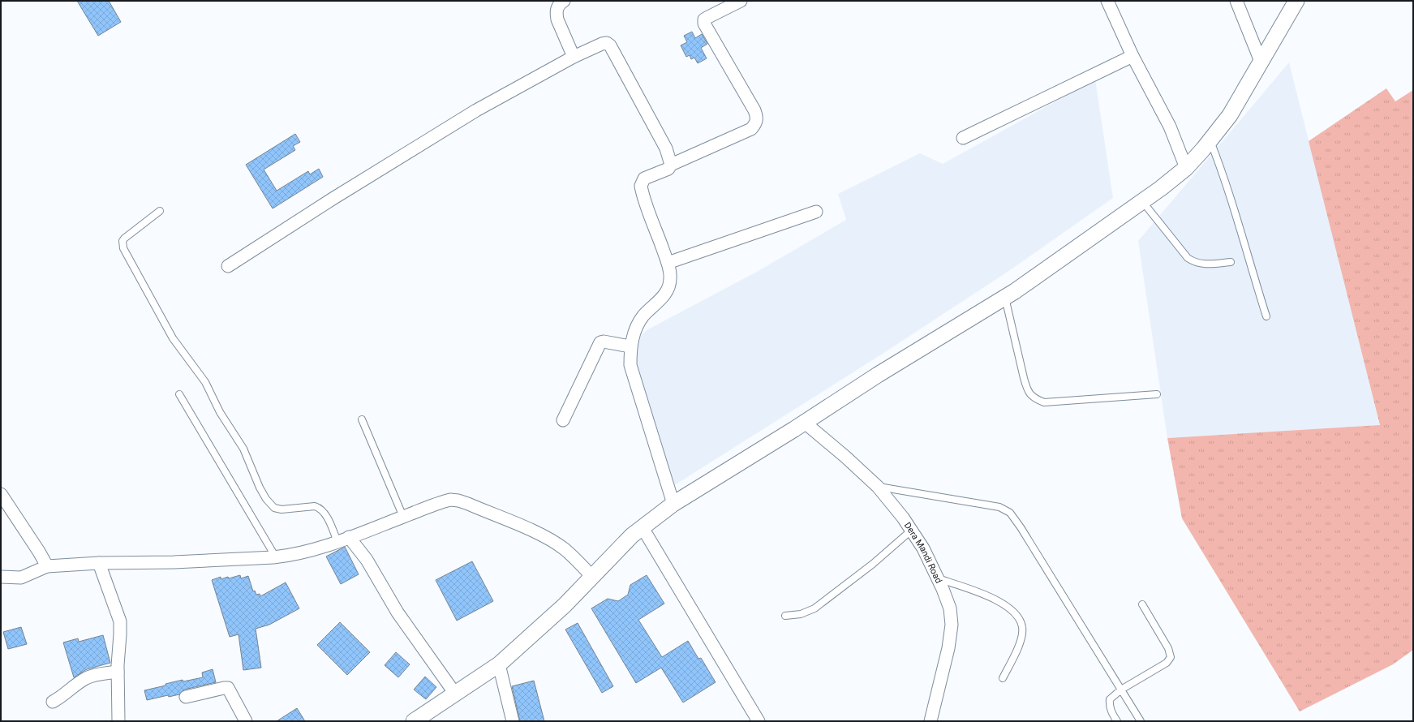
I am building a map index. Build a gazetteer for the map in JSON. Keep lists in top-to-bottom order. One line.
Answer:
{"streets":{"street":["Dera Mandi Road"]}}
